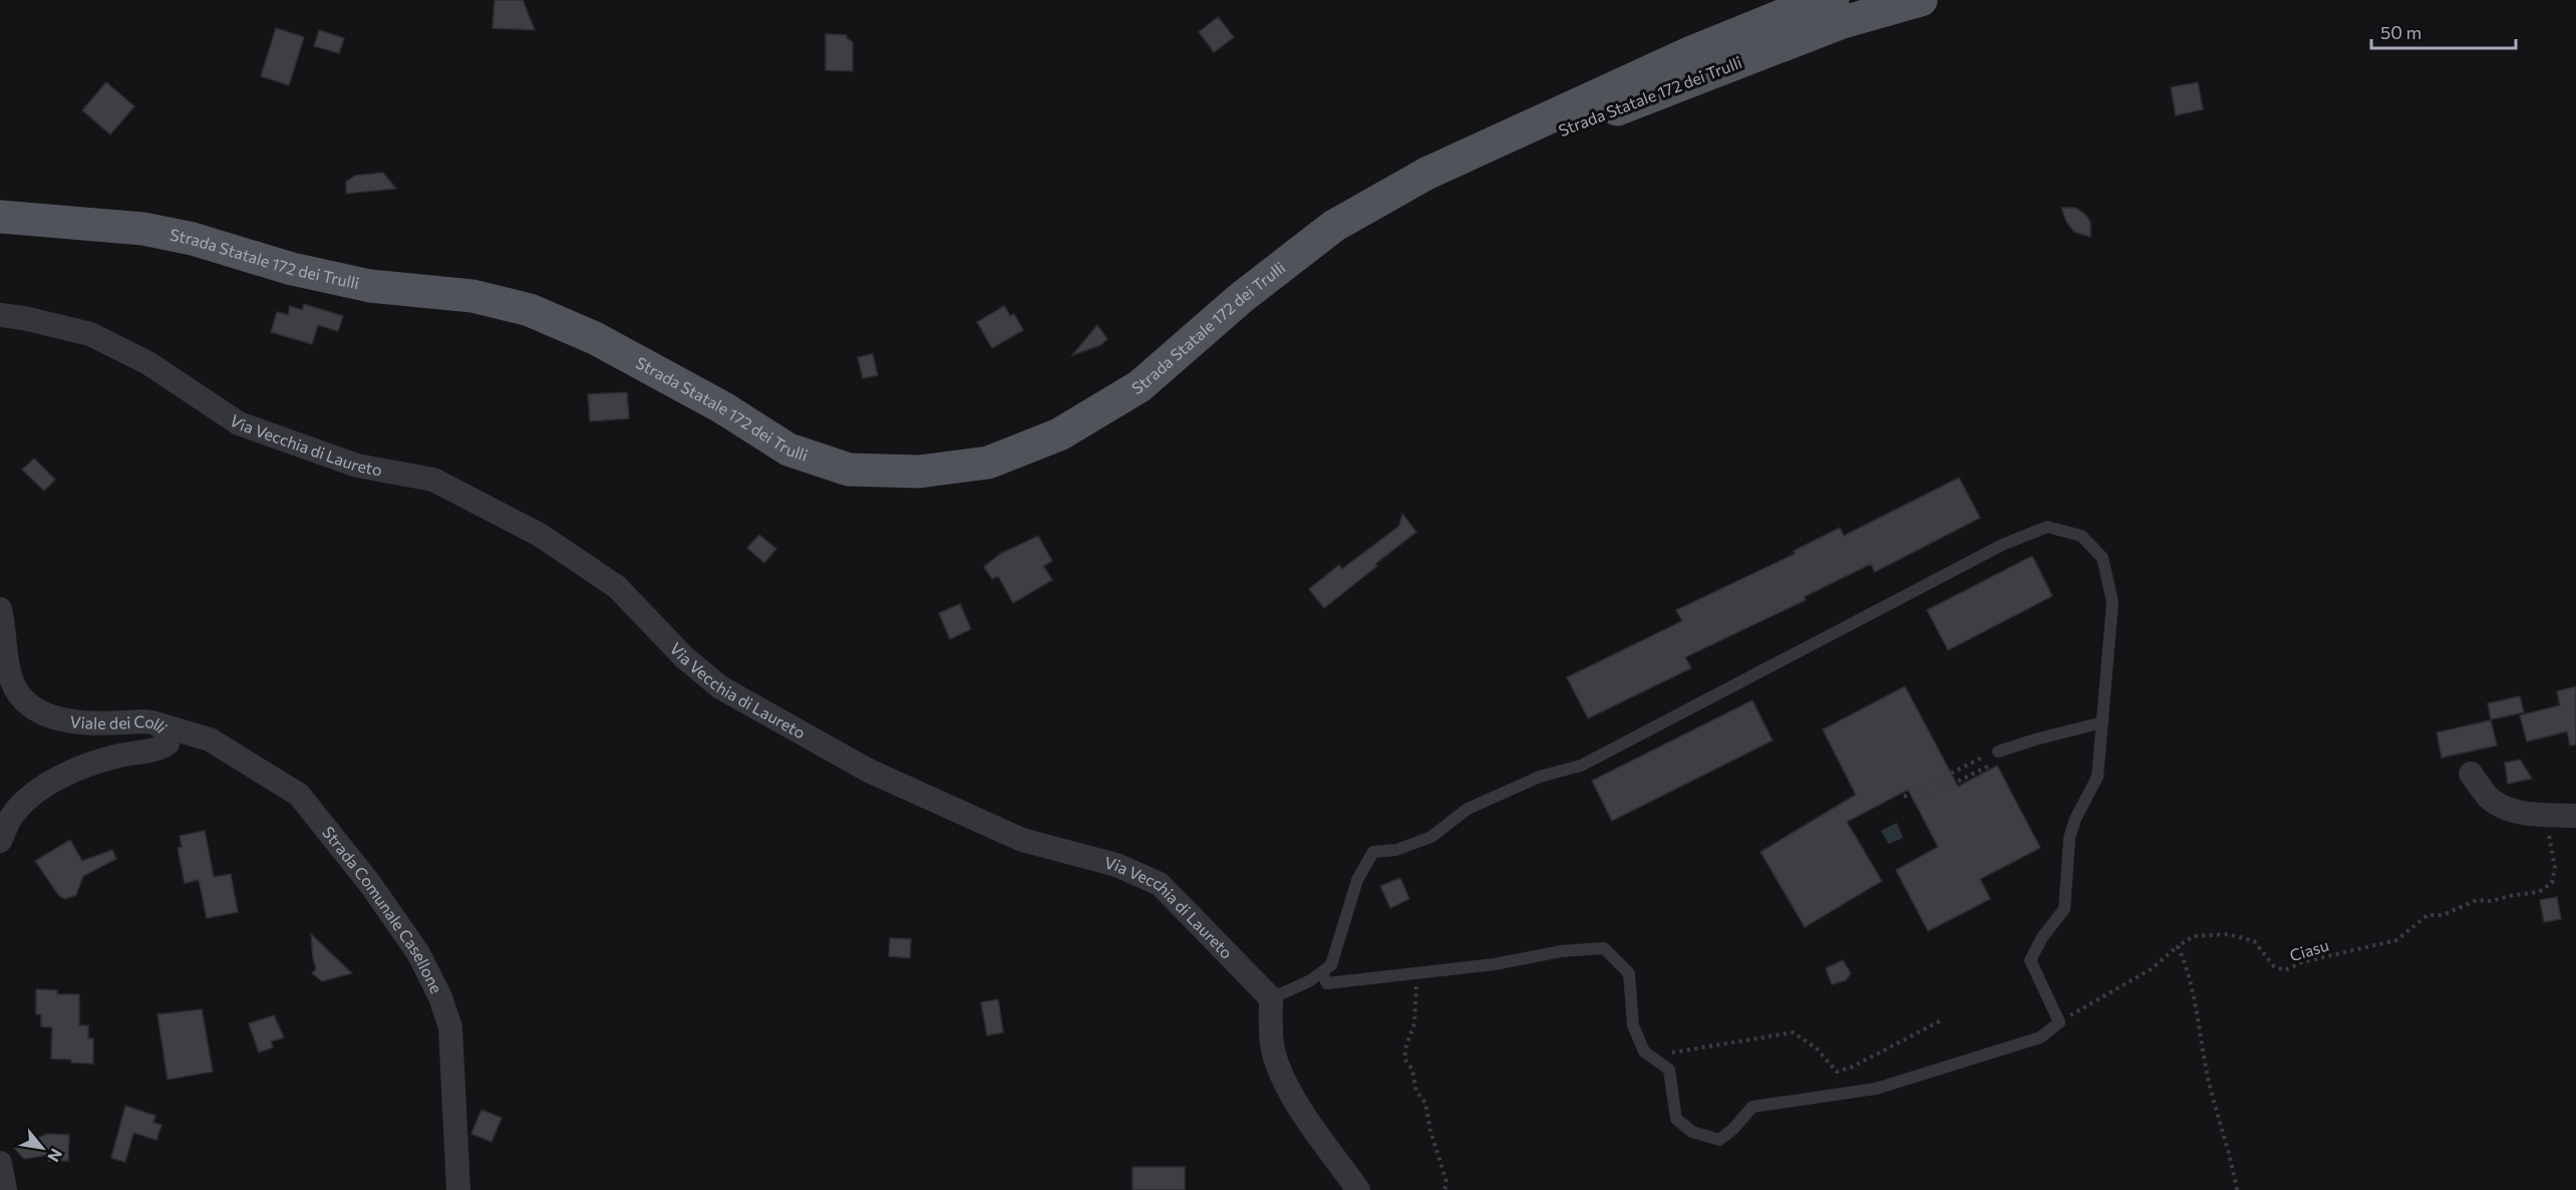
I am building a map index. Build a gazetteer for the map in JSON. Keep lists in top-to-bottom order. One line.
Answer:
{"streets":{"main road":["Strada Statale 172 dei Trulli"],"street":["Via Vecchia di Laureto","Viale dei Colli","Strada Comunale Casellone"],"path":["Ciasu"]},"crossings":[["Viale dei Colli","Strada Comunale Casellone"]],"scale_bar":"50 m","north":"bottom right"}
